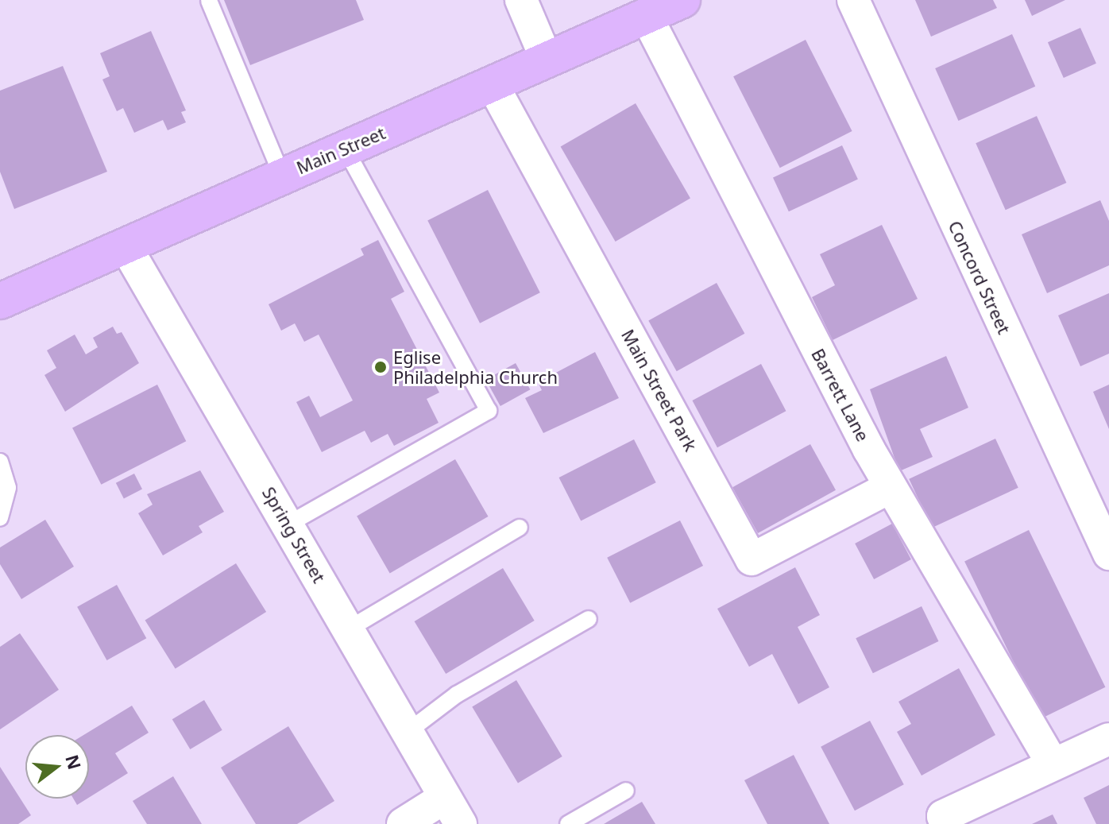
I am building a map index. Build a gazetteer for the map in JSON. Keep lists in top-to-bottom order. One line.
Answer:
{"streets":{"main road":["Main Street"],"street":["Concord Street","Main Street Park","Barrett Lane","Spring Street"]},"crossings":[["Main Street","Main Street Park"],["Main Street","Barrett Lane"],["Main Street","Spring Street"],["Main Street Park","Barrett Lane"]],"places":["Eglise Philadelphia Church"],"north":"right"}
